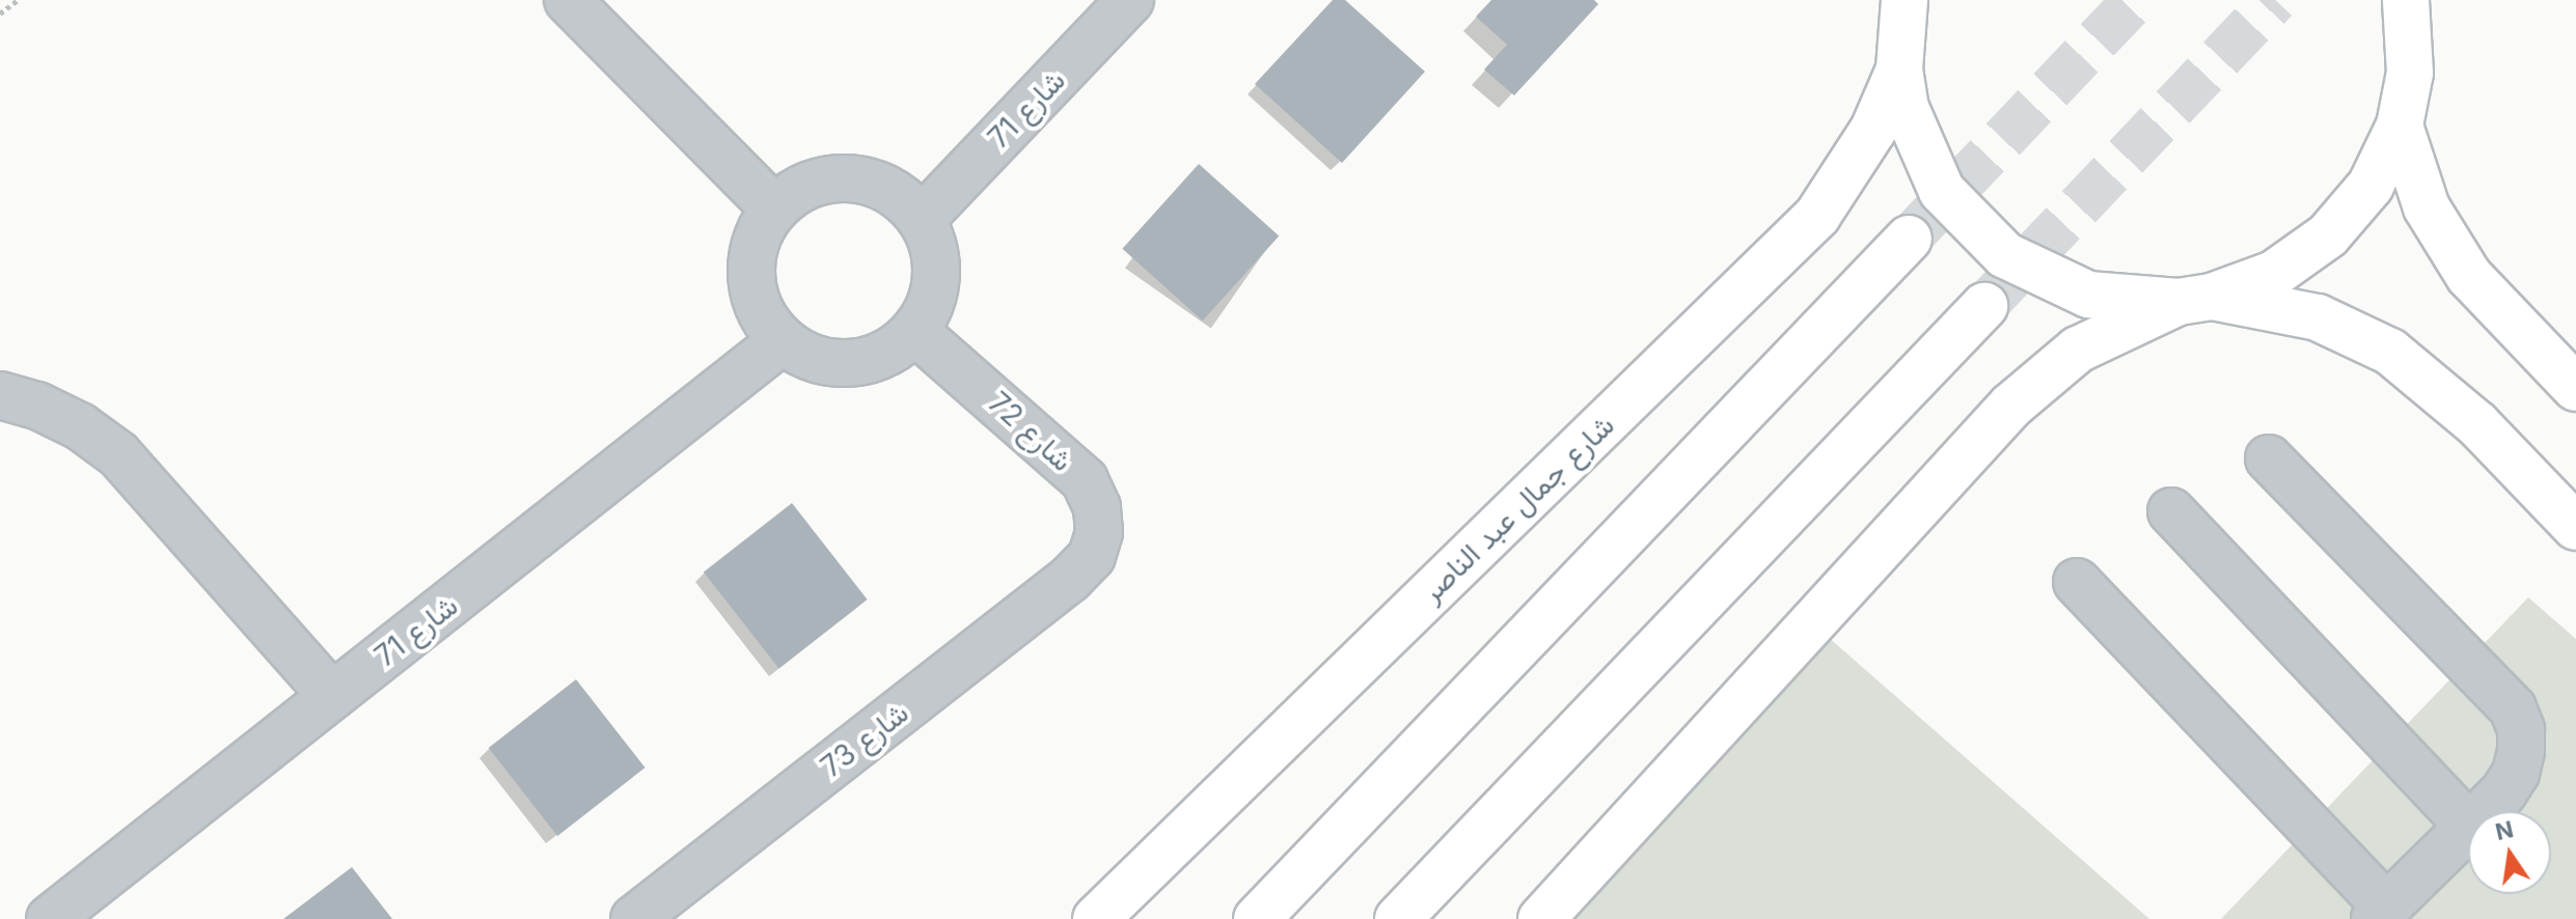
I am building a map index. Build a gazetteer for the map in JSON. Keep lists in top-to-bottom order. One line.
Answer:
{"streets":{"main road":["شارع جمال عبد الناصر"],"street":["شارع 71","شارع 72","شارع 73"]},"crossings":[["شارع 71","شارع 72"],["شارع 72","شارع 73"]],"north":"top"}
